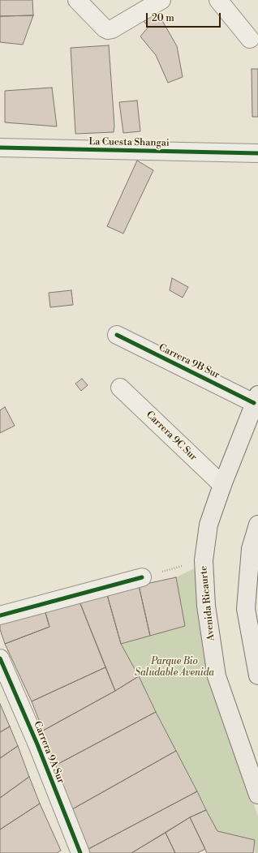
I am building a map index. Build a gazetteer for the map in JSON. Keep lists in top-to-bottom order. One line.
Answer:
{"streets":{"main road":["Avenida Ricaurte"],"street":["La Cuesta Shangai","Carrera 9B Sur","Carrera 9C Sur","Carrera 9A Sur"]},"crossings":[["Carrera 9B Sur","Avenida Ricaurte"],["Carrera 9C Sur","Avenida Ricaurte"]],"parks":["Parque Bio Saludable Avenida"],"scale_bar":"20 m"}
